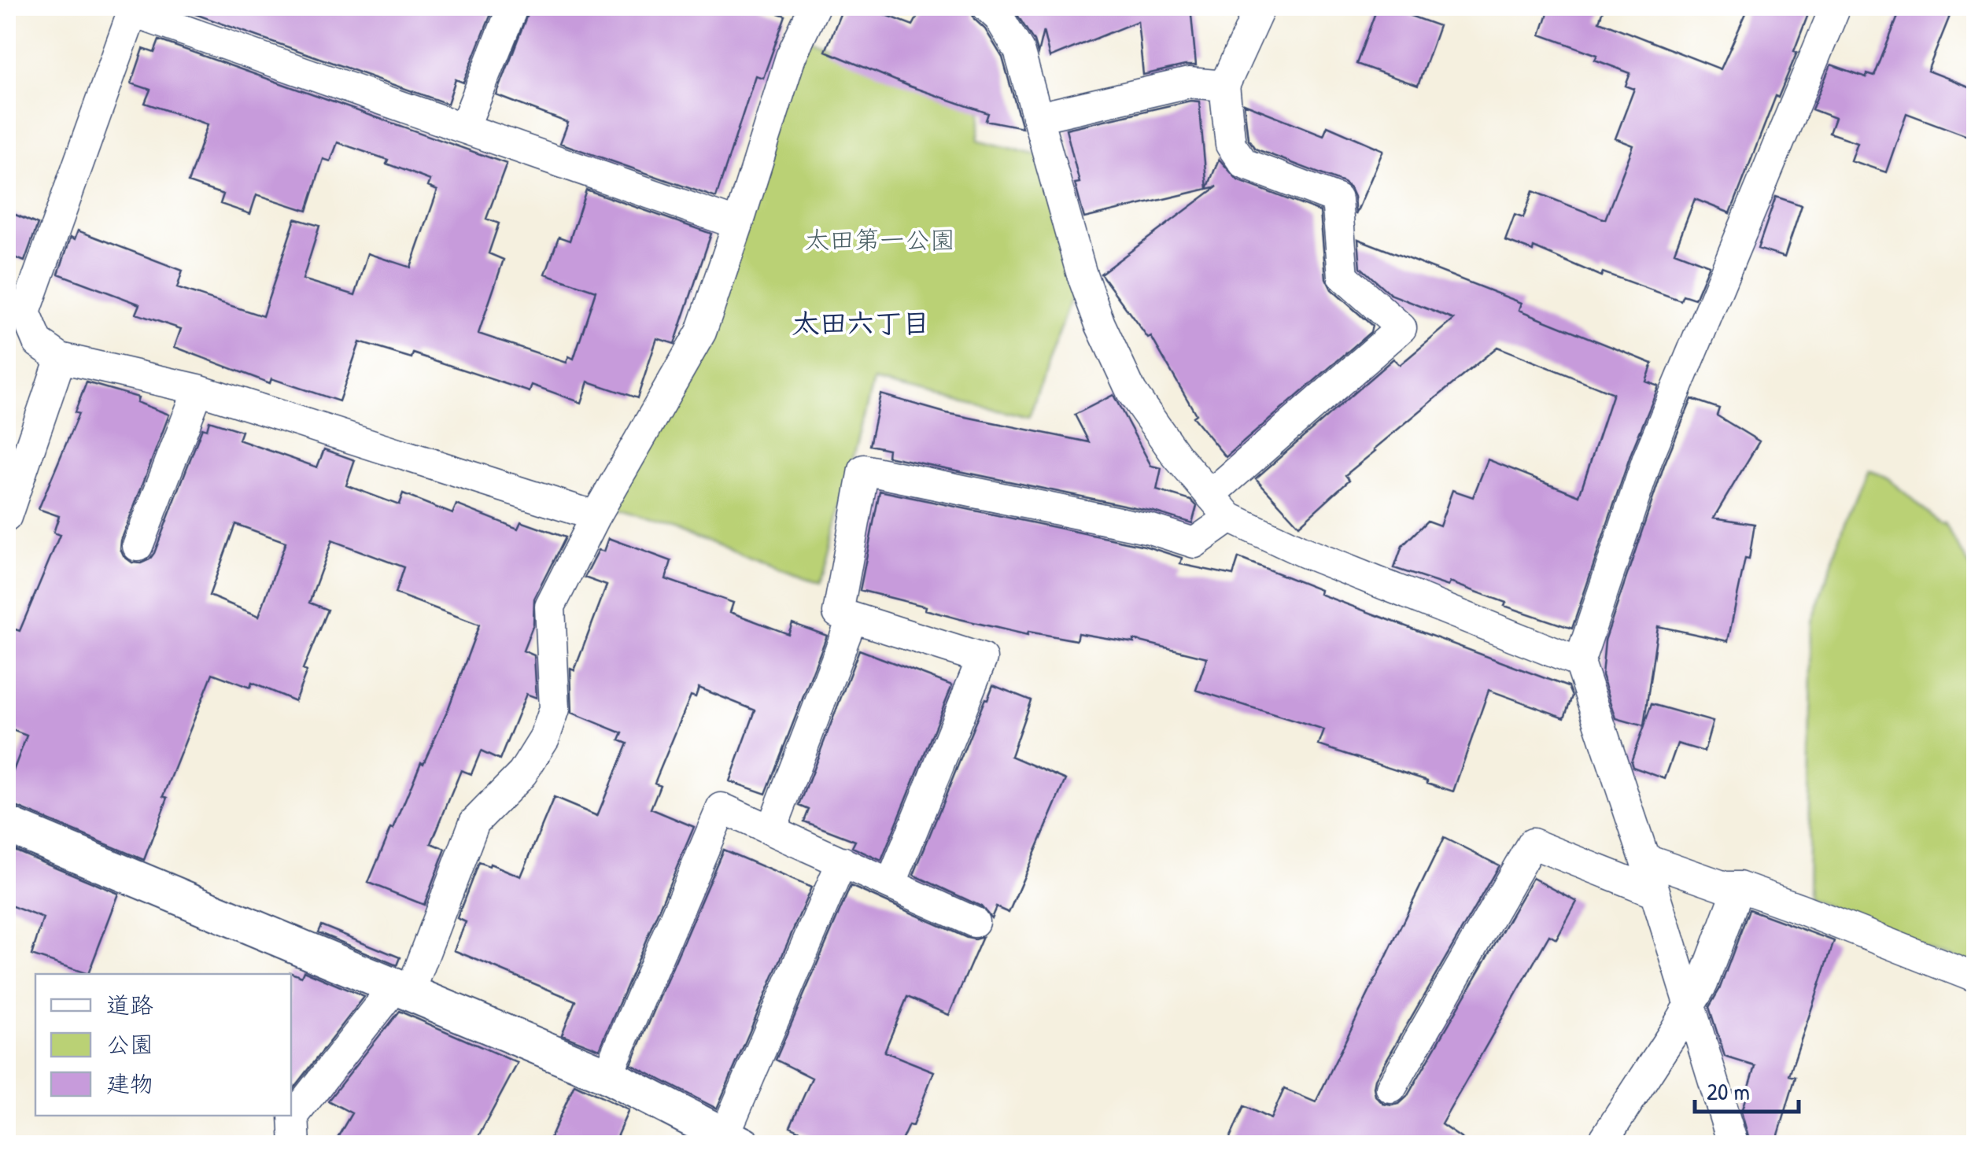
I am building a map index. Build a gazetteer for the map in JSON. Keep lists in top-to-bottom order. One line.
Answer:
{"districts":["太田六丁目"],"parks":["太田第一公園"],"legend":["道路","公園","建物"],"scale_bar":"20 m"}
